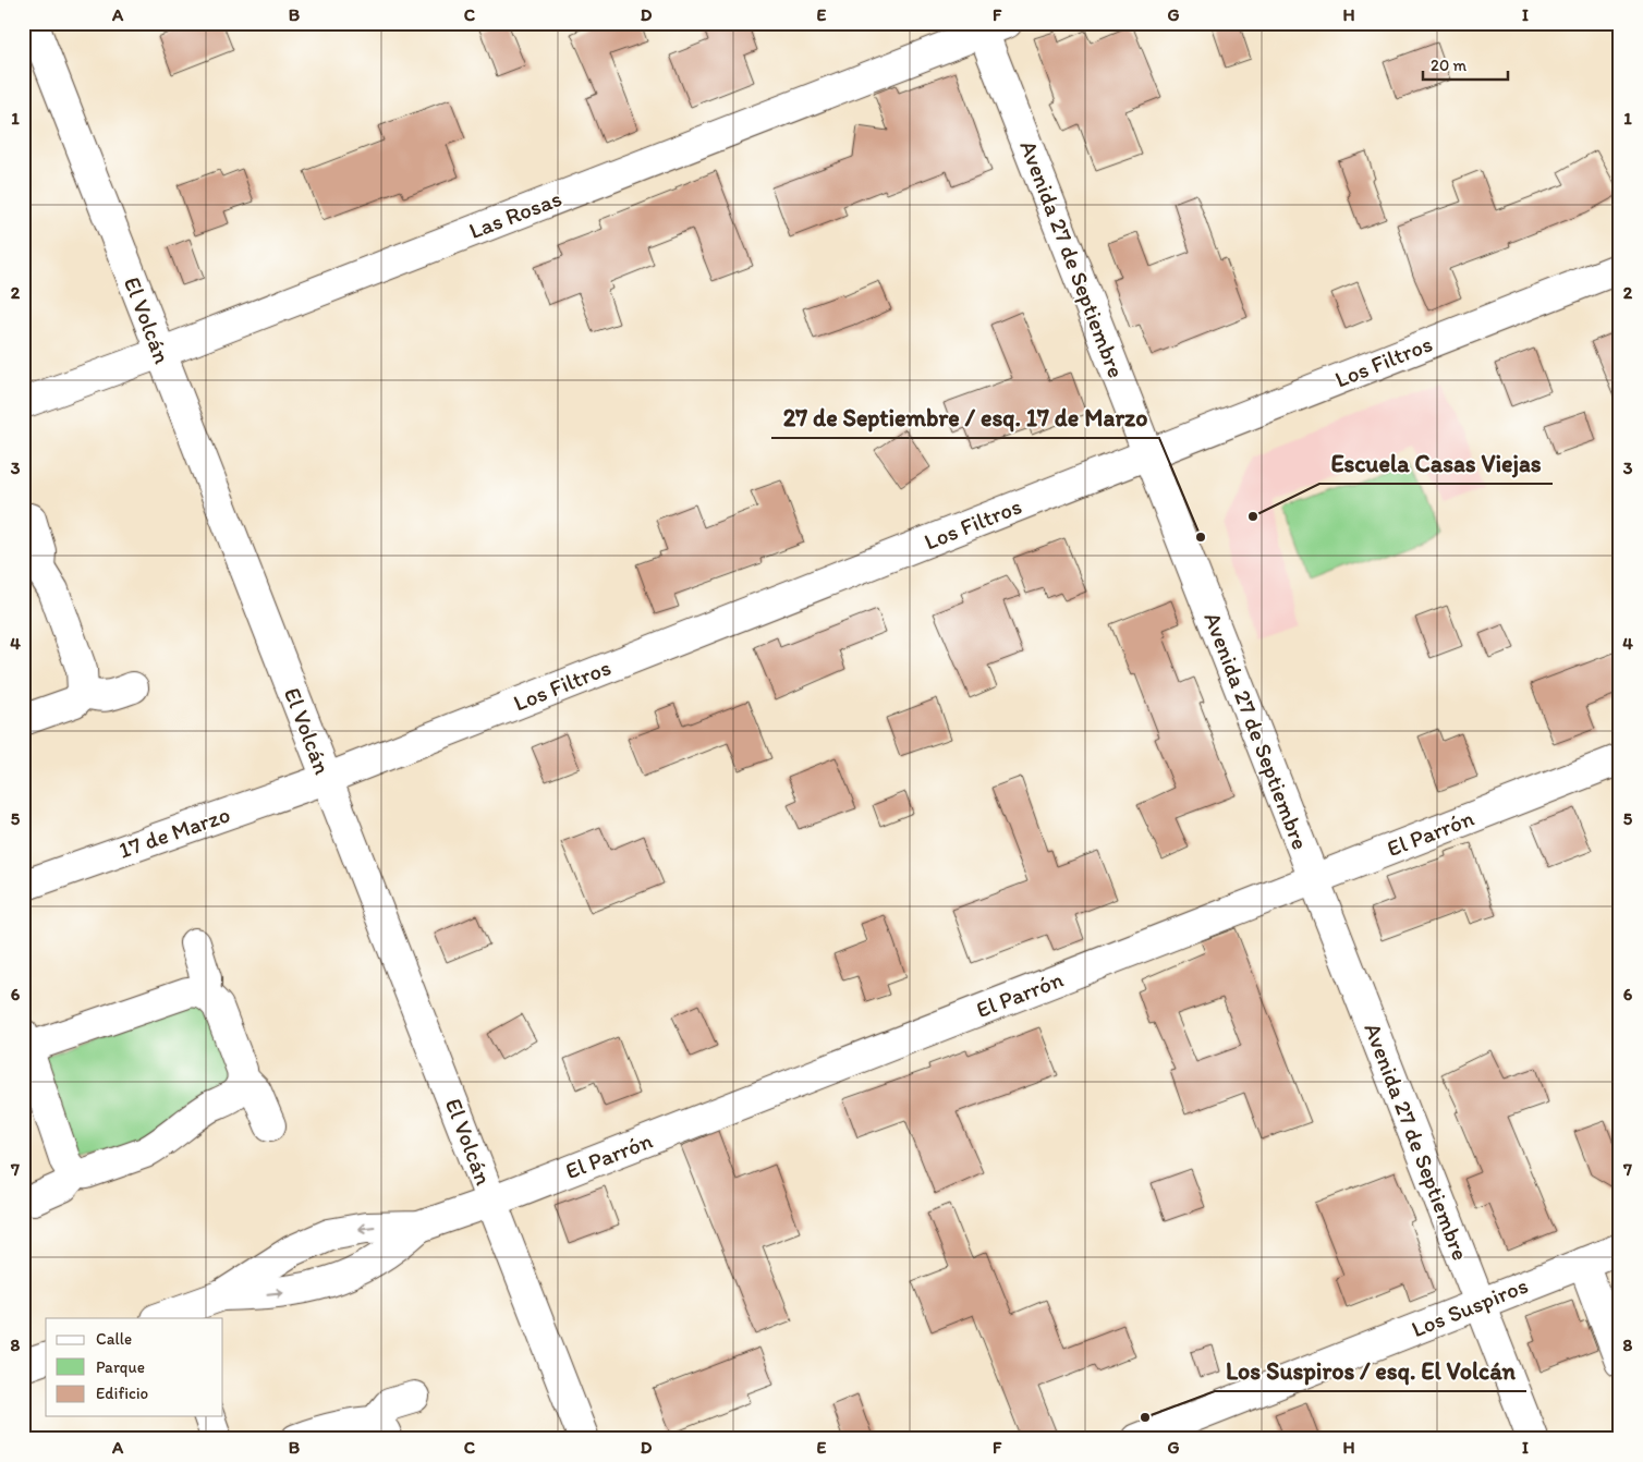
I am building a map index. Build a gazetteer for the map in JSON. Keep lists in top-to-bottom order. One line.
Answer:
{"streets":{"street":["Las Rosas","Avenida 27 de Septiembre","El Volcán","Los Filtros","17 de Marzo","El Parrón","Los Suspiros"]},"crossings":[["Las Rosas","Avenida 27 de Septiembre"],["Las Rosas","El Volcán"],["Avenida 27 de Septiembre","Los Filtros"],["Avenida 27 de Septiembre","El Parrón"],["Avenida 27 de Septiembre","Los Suspiros"],["El Volcán","Los Filtros"],["El Volcán","17 de Marzo"],["El Volcán","El Parrón"],["Los Filtros","17 de Marzo"]],"places":["Escuela Casas Viejas","27 de Septiembre / esq. 17 de Marzo","Los Suspiros / esq. El Volcán"],"legend":["Calle","Parque","Edificio"],"scale_bar":"20 m","grid":{"columns":["A","B","C","D","E","F","G","H","I"],"rows":["1","2","3","4","5","6","7","8"]}}
